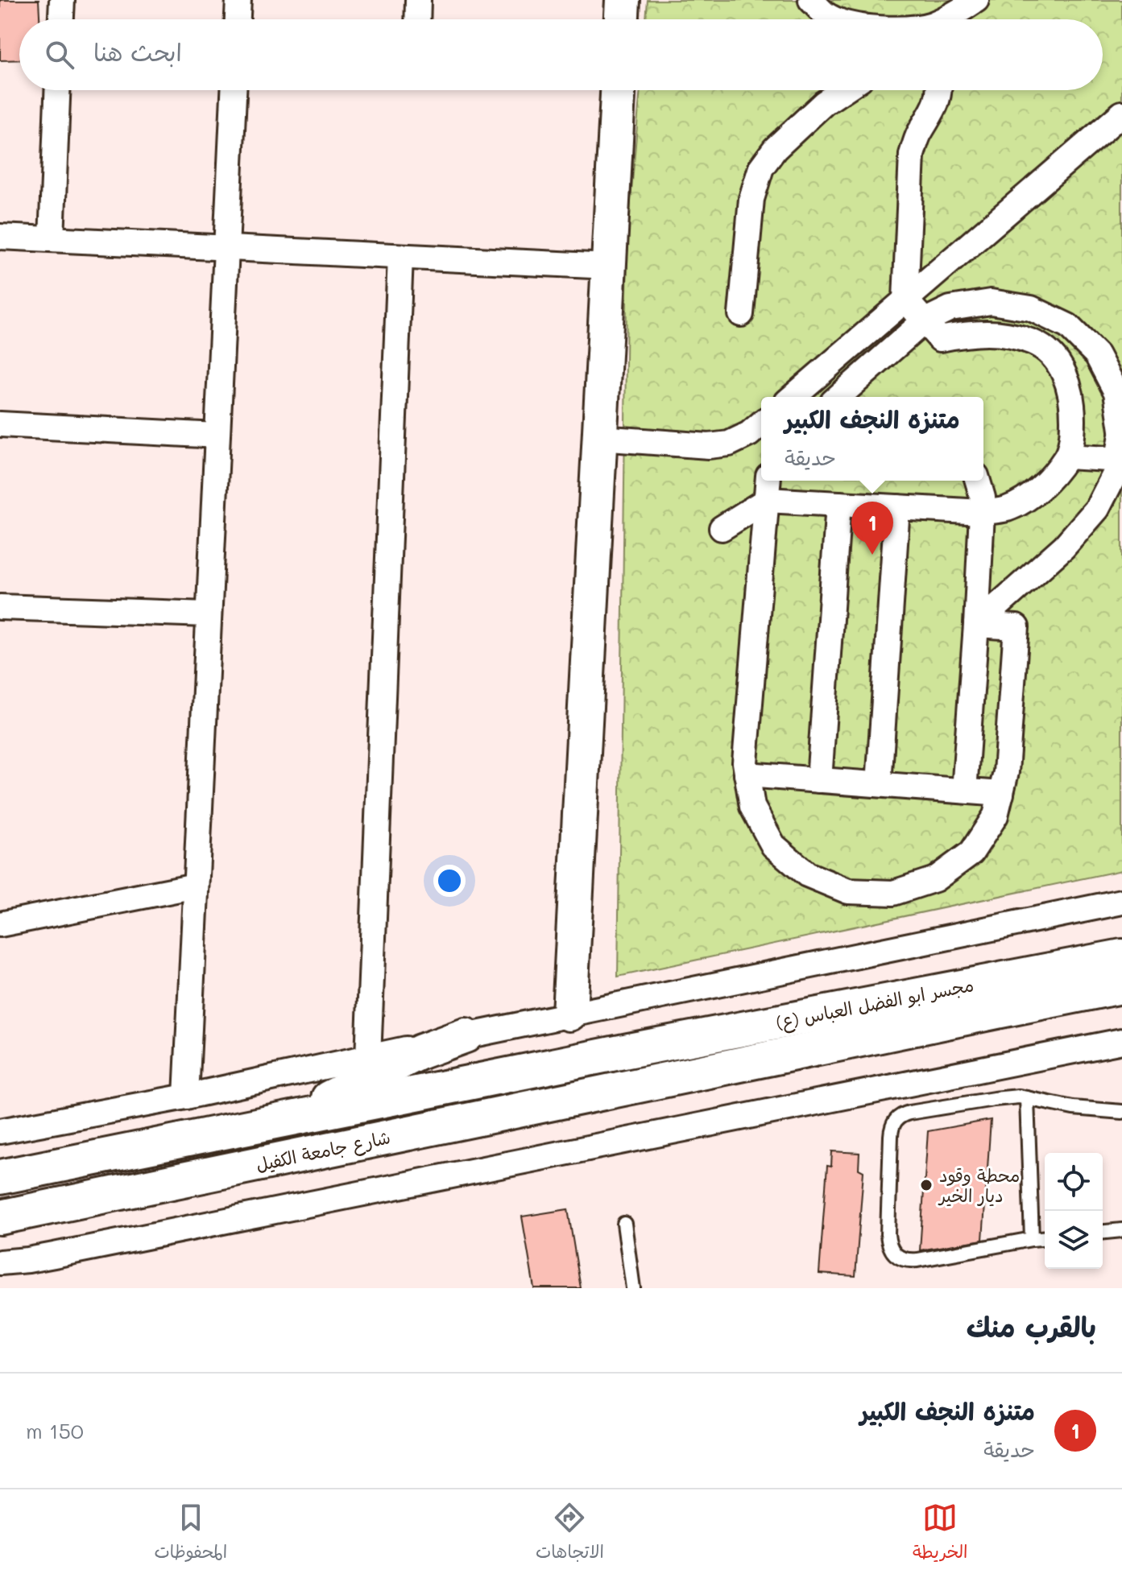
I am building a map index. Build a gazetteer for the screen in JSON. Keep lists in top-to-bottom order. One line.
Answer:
{"streets":{"main road":["مجسر ابو الفضل العباس (ع)","شارع جامعة الكفيل"]},"crossings":[["مجسر ابو الفضل العباس (ع)","شارع جامعة الكفيل"]],"places":["محطة وقود ديار الخير"],"page":{"search":"ابحث هنا","popup":["متنزه النجف الكبير","حديقة"],"pins":"1","heading":"بالقرب منك","list":[{"mark":"1","name":"متنزه النجف الكبير","note":"حديقة","value":"150 m"}],"nav":["الخريطة","الاتجاهات","المحفوظات"]}}
